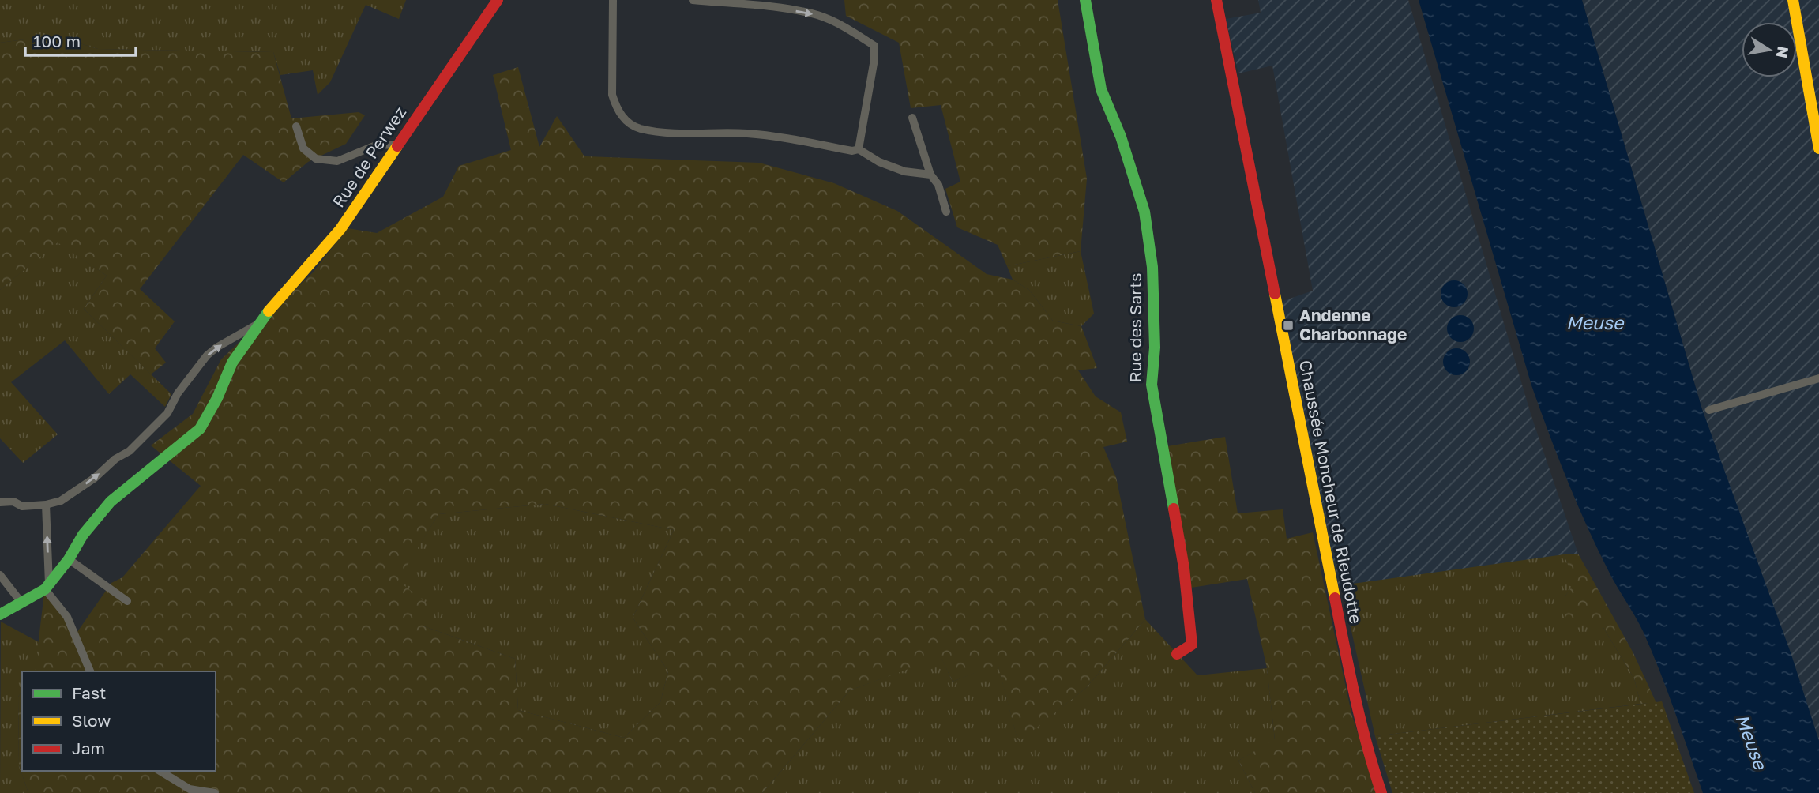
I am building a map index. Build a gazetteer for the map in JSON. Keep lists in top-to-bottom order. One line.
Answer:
{"streets":{"street":["Rue de Perwez","Rue des Sarts","Chaussée Moncheur de Rieudotte"]},"water":["Meuse"],"places":{"transit":["Andenne Charbonnage"]},"legend":["Fast","Slow","Jam"],"scale_bar":"100 m","north":"right"}
